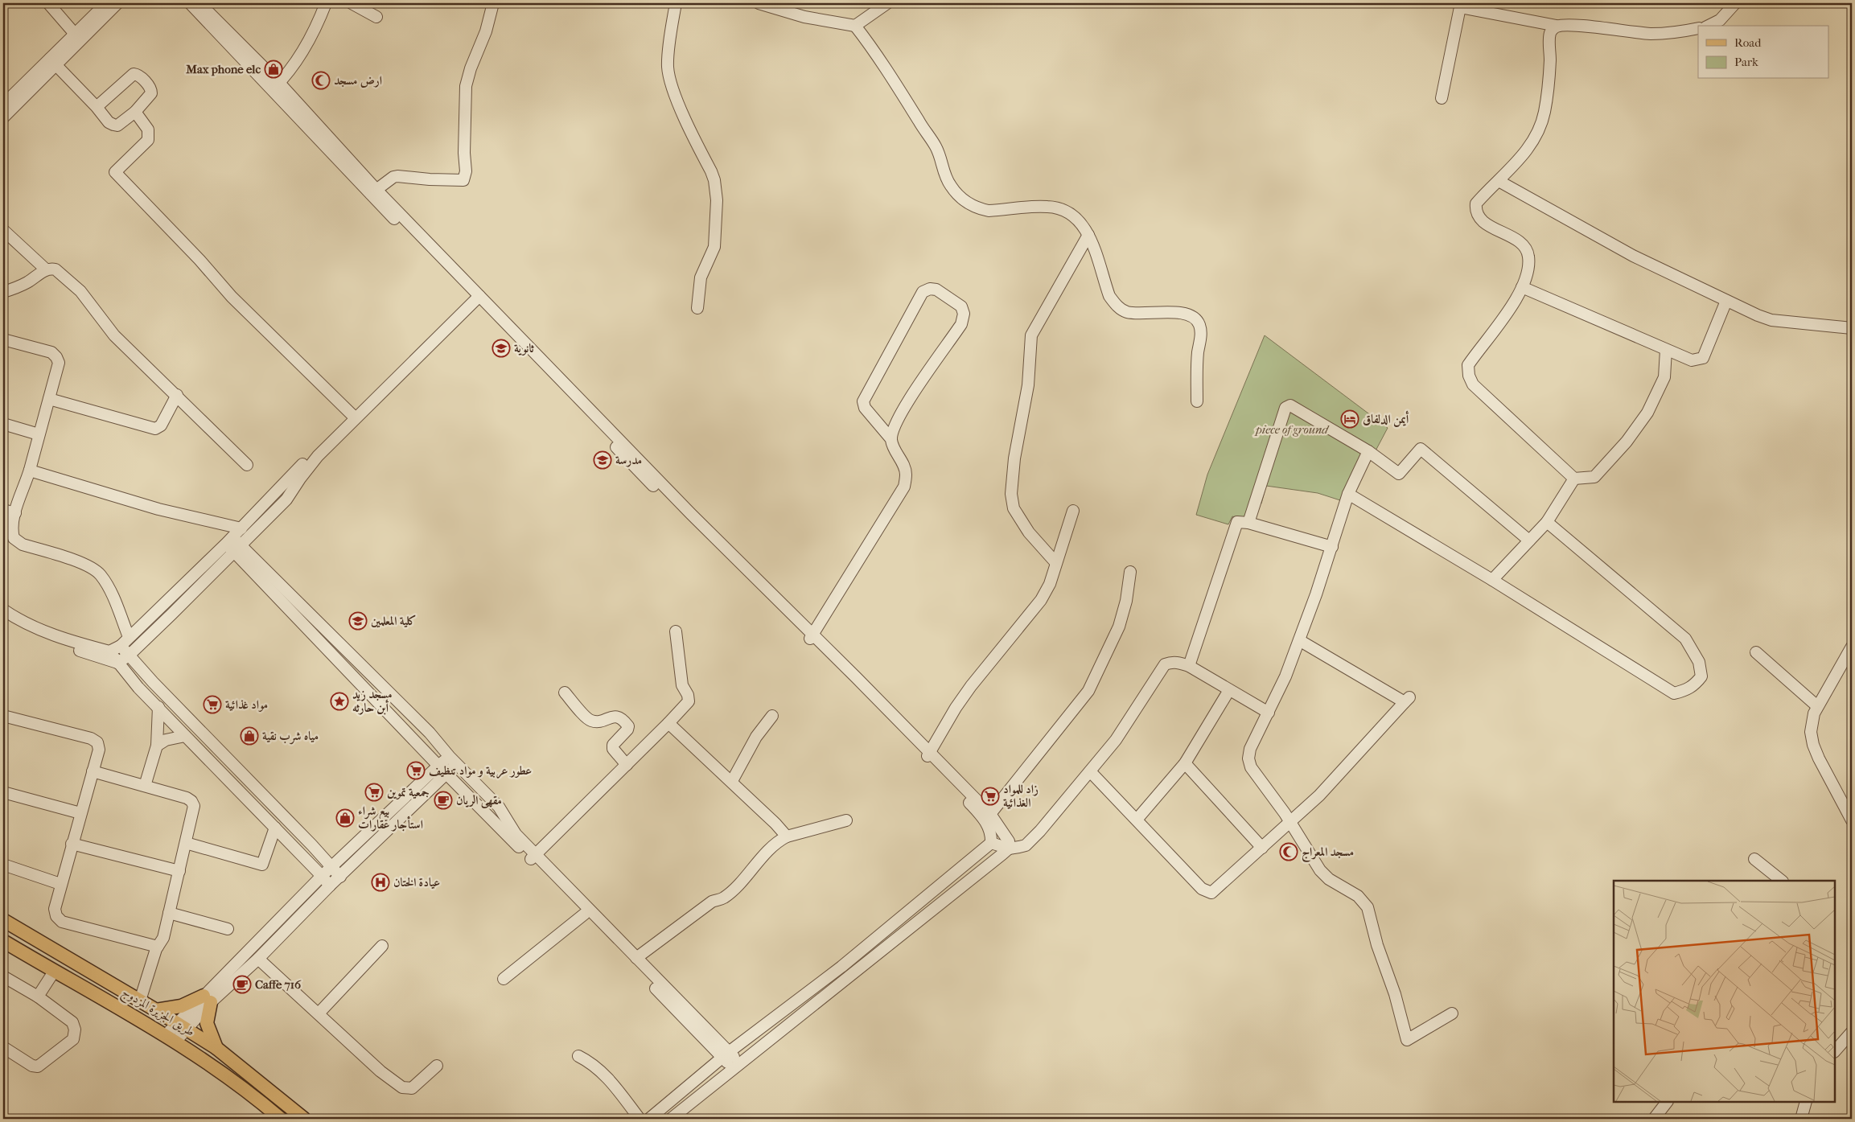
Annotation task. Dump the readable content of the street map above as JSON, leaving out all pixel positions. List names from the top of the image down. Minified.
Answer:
{"streets":{"main road":["طريق الجزيرة المزدوج"]},"parks":["piece of ground"],"places":{"shop":["Max phone elc","مياه شرب نقية","بيع شراء استأجار عقارات"],"mosque":["ارض مسجد","مسجد المعراج"],"school or university":["ثانوية","مدرسة","كلية المعلمين"],"hotel":["أيمن الدلفاق"],"place":["مسجد زيد أبن حارثه"],"supermarket":["مواد غذائية","عطور عربية و مواد تنظيف","جمعية تموين","زاد للمواد الغذائية"],"cafe":["مقهى الريان","Caffe 716"],"hospital":["عيادة الختان"]},"legend":["Road","Park"]}
